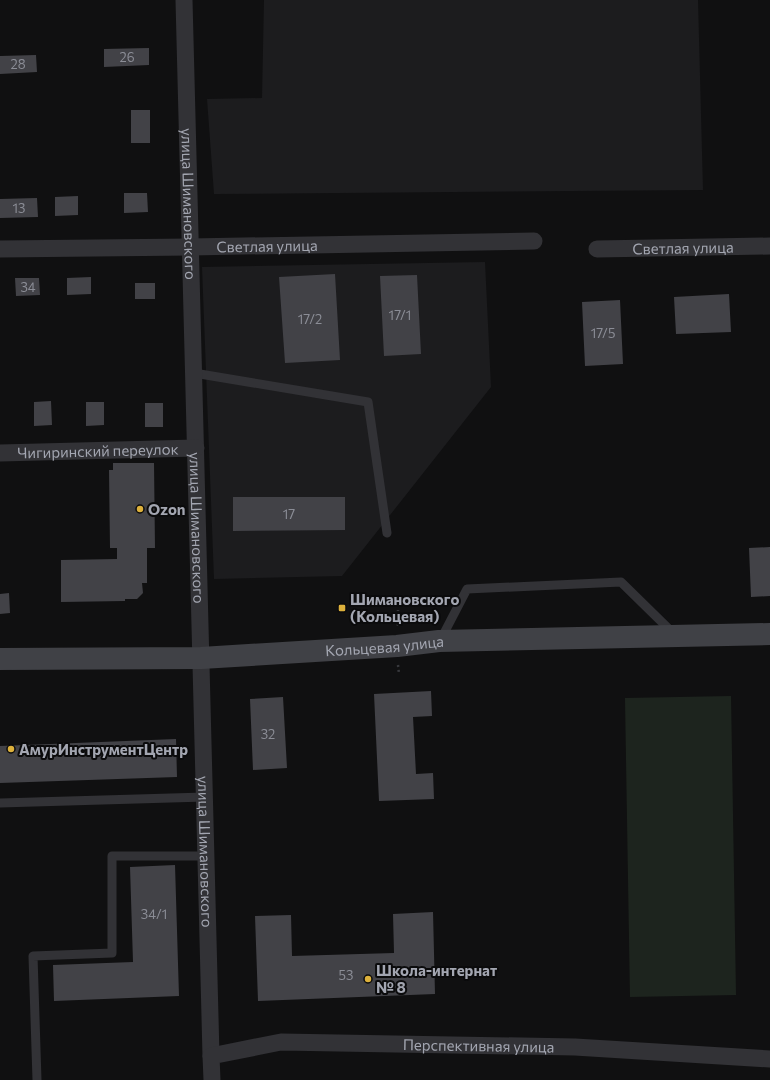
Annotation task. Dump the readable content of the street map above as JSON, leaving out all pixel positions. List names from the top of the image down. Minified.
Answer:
{"streets":{"street":["улица Шимановского","Светлая улица","Чигиринский переулок","Кольцевая улица","Перспективная улица"]},"crossings":[["улица Шимановского","Светлая улица"],["улица Шимановского","Чигиринский переулок"],["улица Шимановского","Кольцевая улица"],["улица Шимановского","Перспективная улица"]],"places":{"other":["Ozon","АмурИнструментЦентр","Школа-интернат № 8"],"transit":["Шимановского (Кольцевая)"]},"house_numbers":["26","28","13","34","17/1","17/2","17/5","17","32","34/1","53"]}
